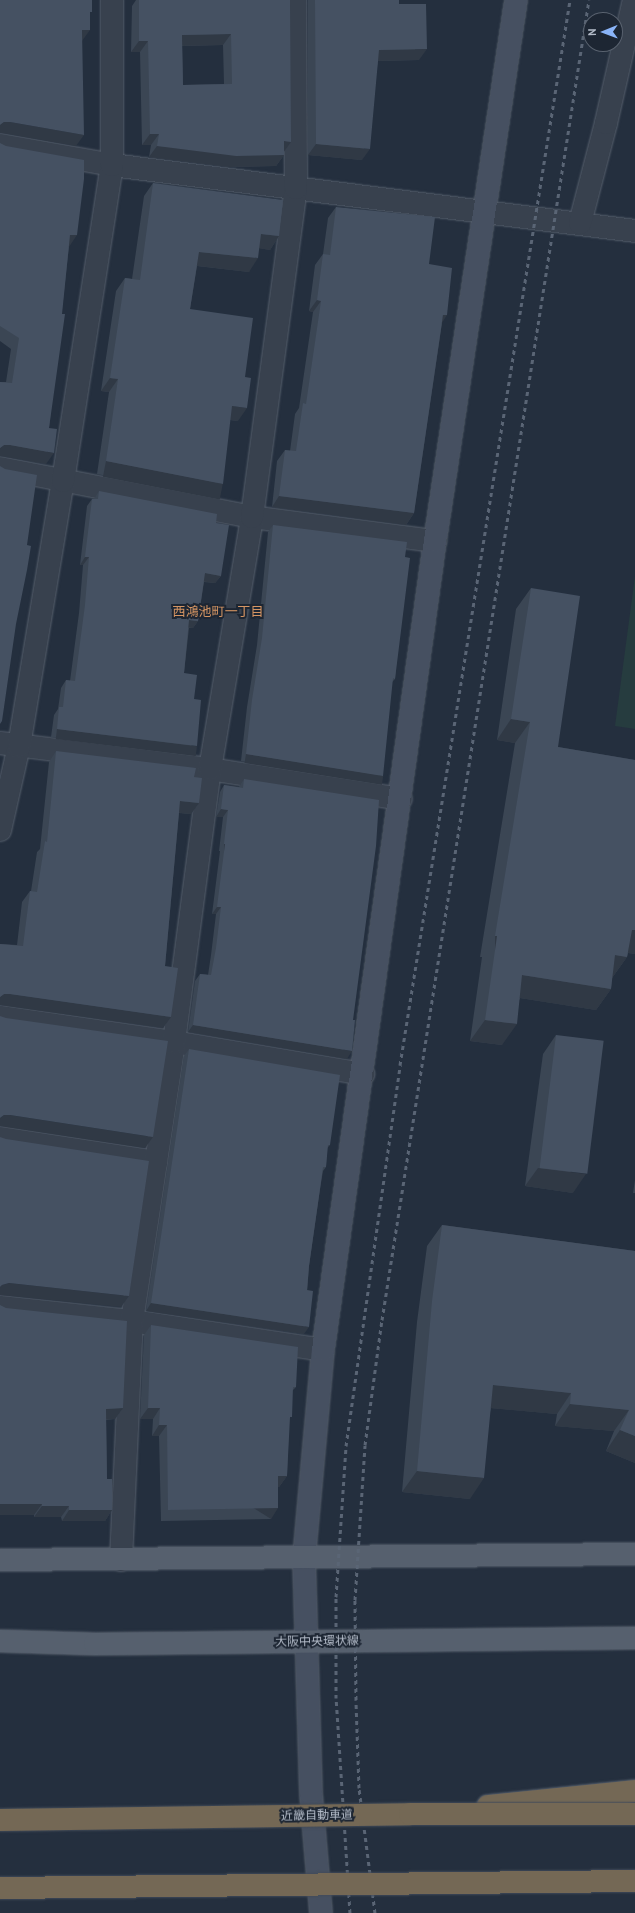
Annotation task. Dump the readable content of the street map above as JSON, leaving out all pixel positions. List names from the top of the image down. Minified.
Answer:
{"streets":{"highway":["近畿自動車道"],"main road":["大阪中央環状線"]},"districts":["西鴻池町一丁目"],"north":"left"}
